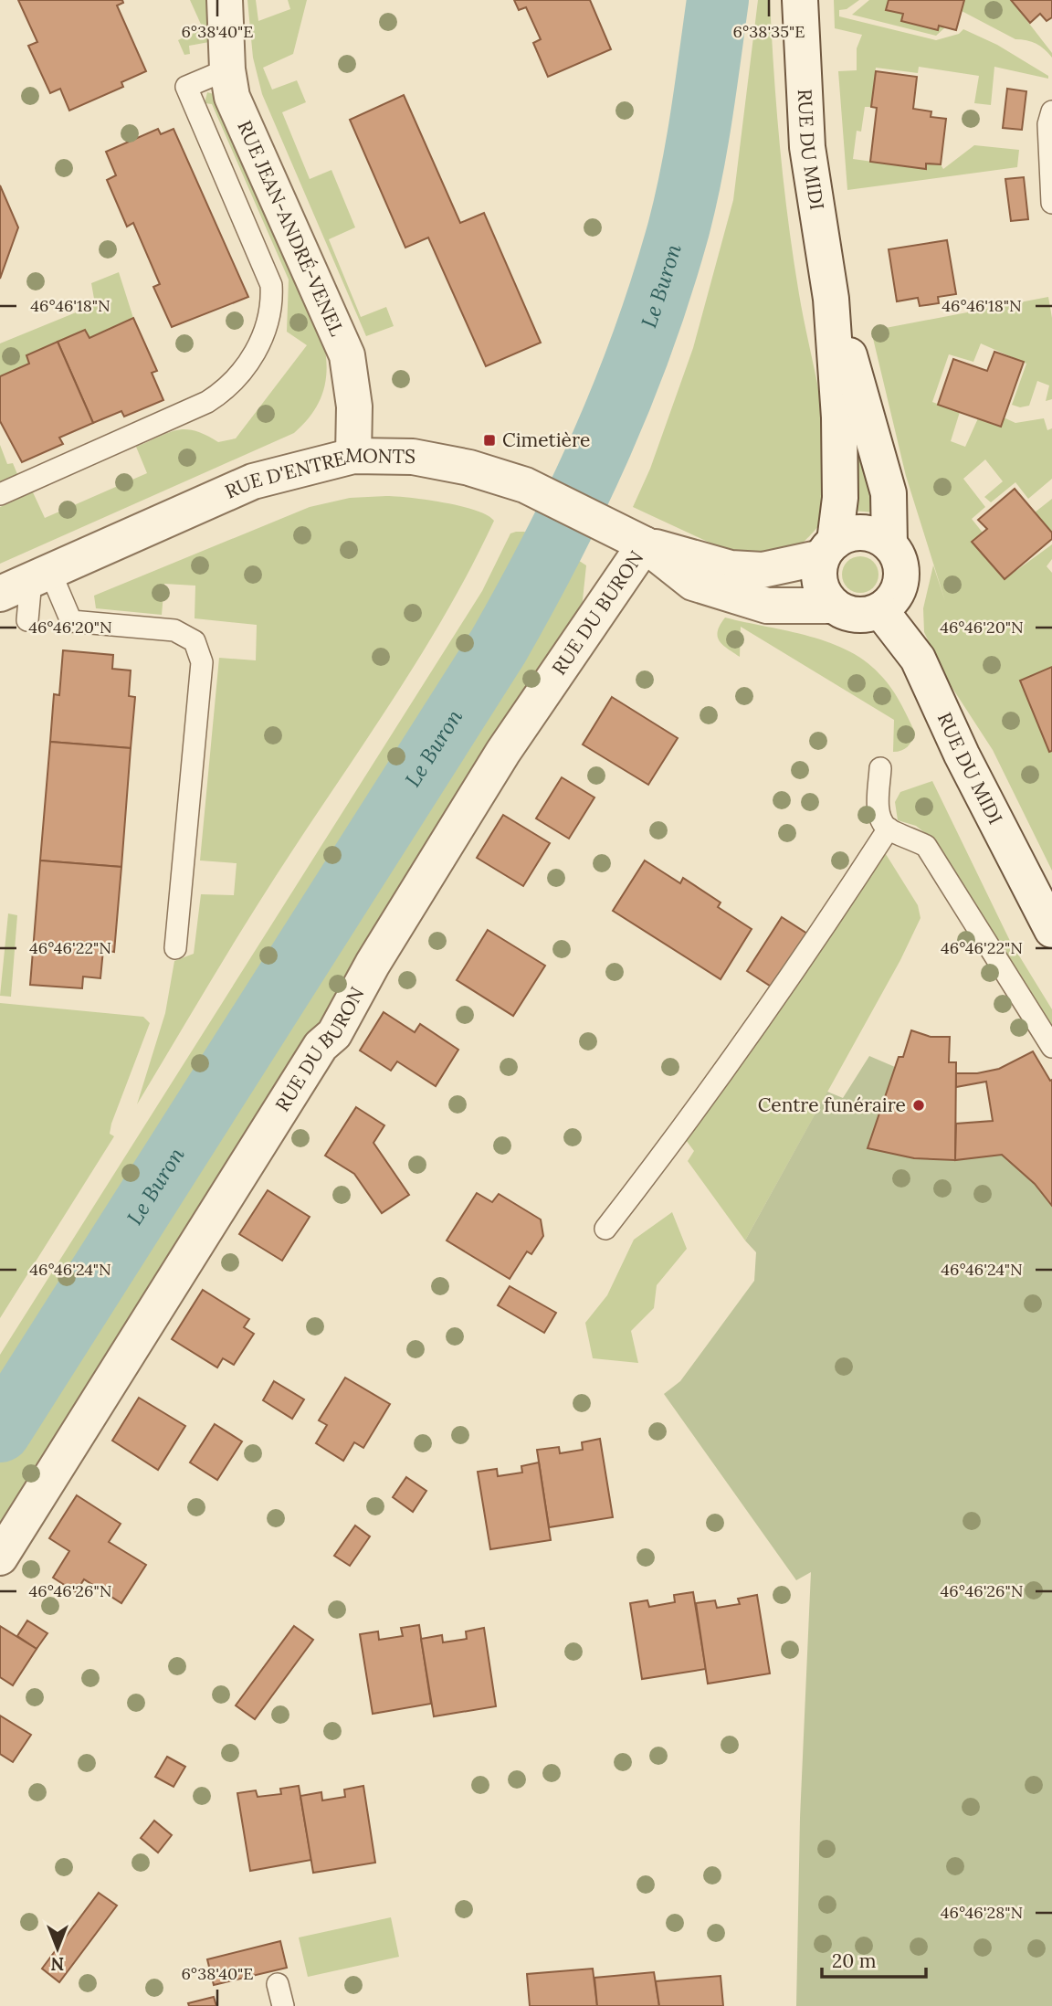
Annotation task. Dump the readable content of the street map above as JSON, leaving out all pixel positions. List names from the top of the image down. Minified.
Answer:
{"streets":{"street":["RUE DU MIDI","RUE JEAN-ANDRÉ-VENEL","RUE D'ENTREMONTS","RUE DU BURON"]},"crossings":[["RUE DU MIDI","RUE D'ENTREMONTS"],["RUE JEAN-ANDRÉ-VENEL","RUE D'ENTREMONTS"],["RUE D'ENTREMONTS","RUE DU BURON"]],"water":["Le Buron"],"places":{"transit":["Cimetière"],"other":["Centre funéraire"]},"scale_bar":"20 m","north":"bottom","coordinates":["6°38'40\"E","6°38'35\"E","46°46'18\"N","46°46'20\"N","46°46'22\"N","46°46'24\"N","46°46'26\"N","46°46'28\"N"]}
